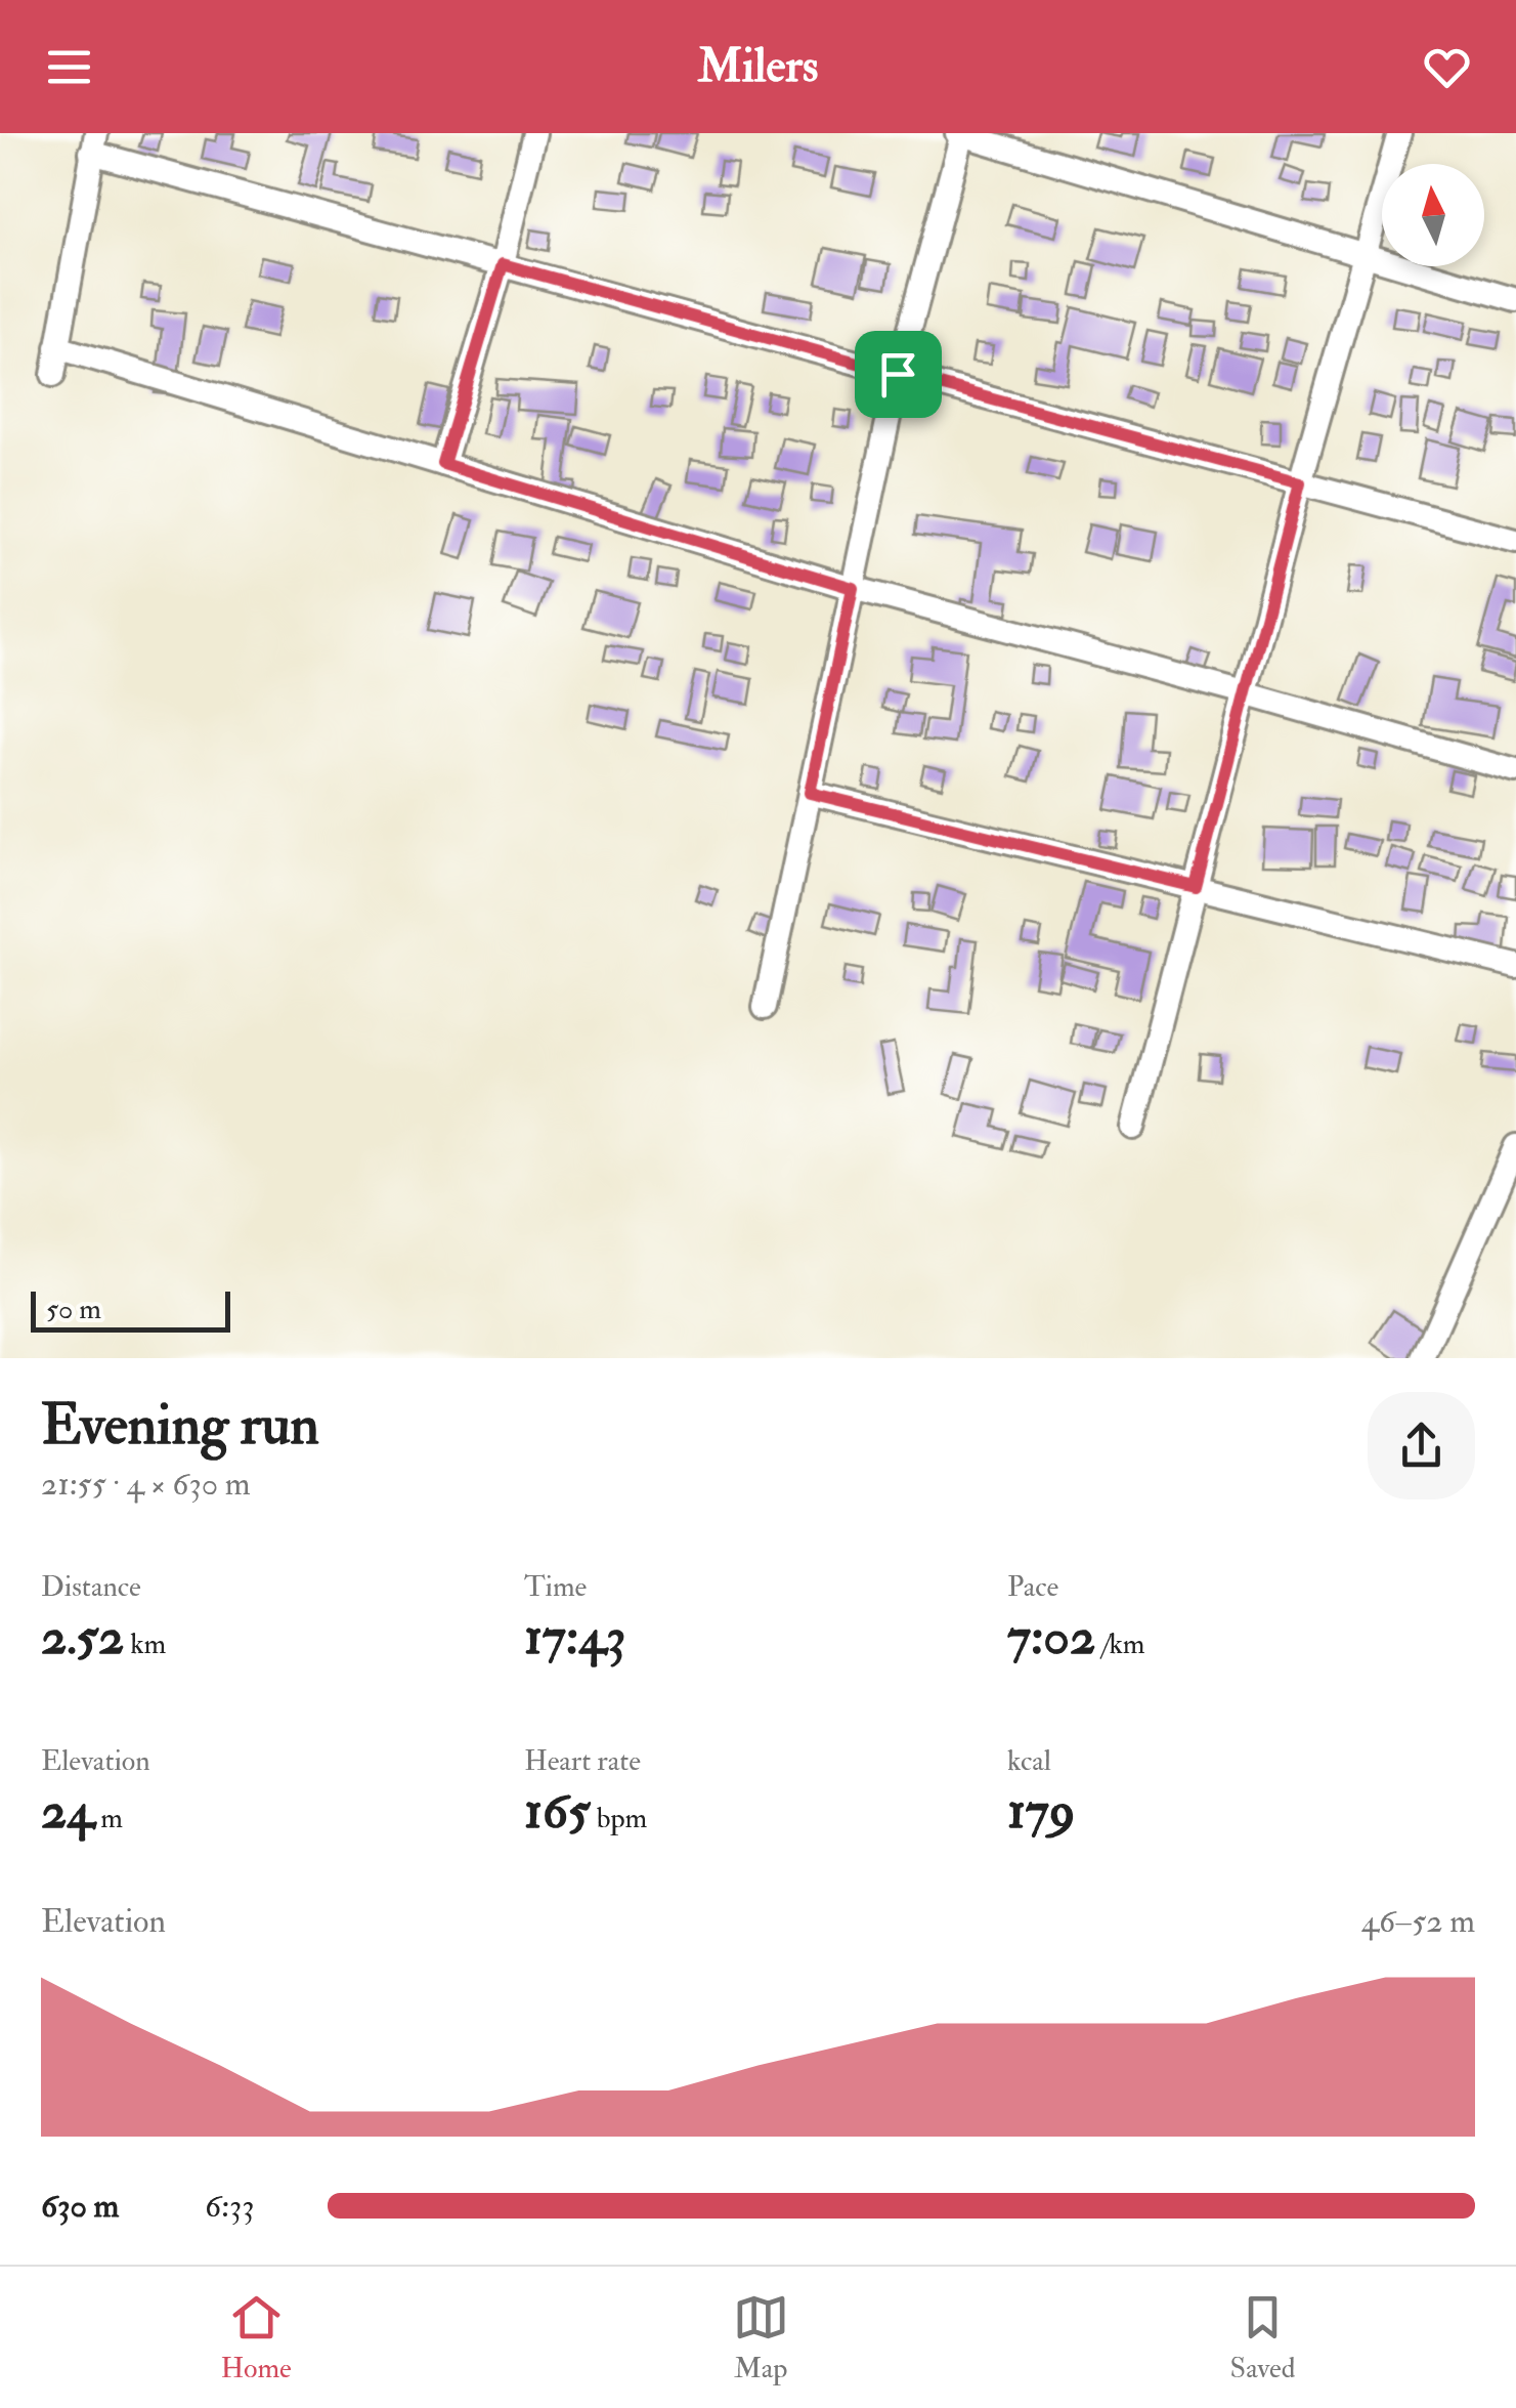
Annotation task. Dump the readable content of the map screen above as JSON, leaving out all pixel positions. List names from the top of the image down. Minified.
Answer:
{"scale_bar":"50 m","north":"top","page":{"header":"Milers","scale":"50 m","heading":["Evening run","21:55 · 4 × 630 m"],"stats":[["Distance","2.52 km"],["Time","17:43"],["Pace","7:02 /km"],["Elevation","24 m"],["Heart rate","165 bpm"],["kcal","179"]],"chart":["Elevation","46–52 m"],"list":[{"name":"630 m","note":"6:33"}],"tabs":["Home","Map","Saved"]}}
